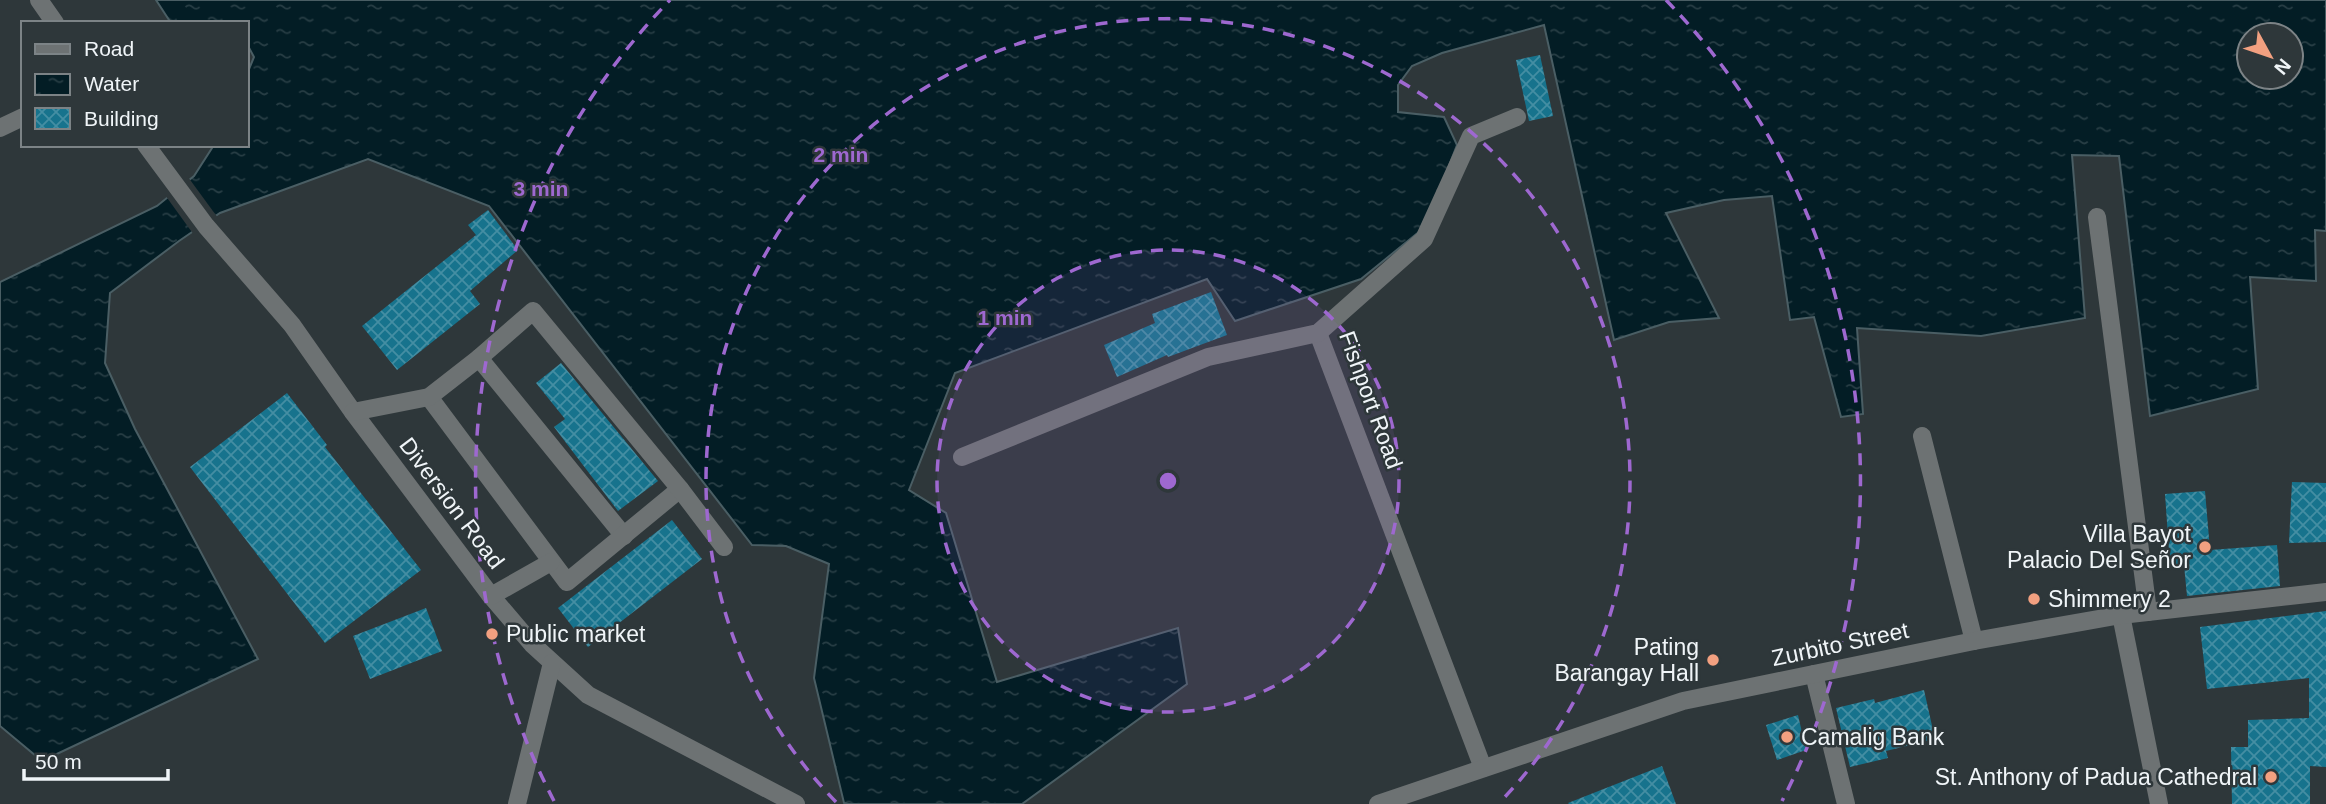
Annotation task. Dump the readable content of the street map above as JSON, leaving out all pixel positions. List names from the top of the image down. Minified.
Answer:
{"streets":{"street":["Fishport Road","Diversion Road","Zurbito Street"]},"crossings":[["Fishport Road","Zurbito Street"]],"places":["Villa Bayot Palacio Del Señor","Shimmery 2","Public market","Pating Barangay Hall","Camalig Bank","St. Anthony of Padua Cathedral"],"legend":["Road","Water","Building"],"scale_bar":"50 m","north":"bottom right","rings":["2 min","3 min","1 min"]}
